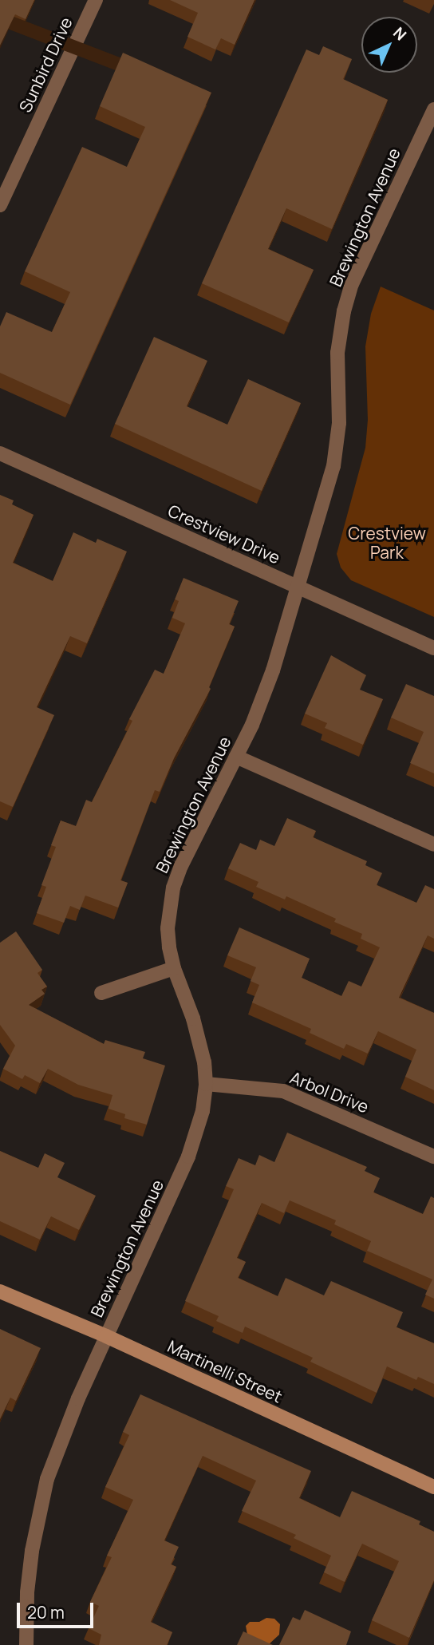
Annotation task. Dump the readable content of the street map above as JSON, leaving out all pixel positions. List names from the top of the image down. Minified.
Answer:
{"streets":{"street":["Sunbird Drive","Brewington Avenue","Crestview Drive","Arbol Drive","Martinelli Street"]},"crossings":[["Brewington Avenue","Crestview Drive"],["Brewington Avenue","Arbol Drive"],["Brewington Avenue","Martinelli Street"]],"parks":["Crestview Park"],"scale_bar":"20 m","north":"top right"}
